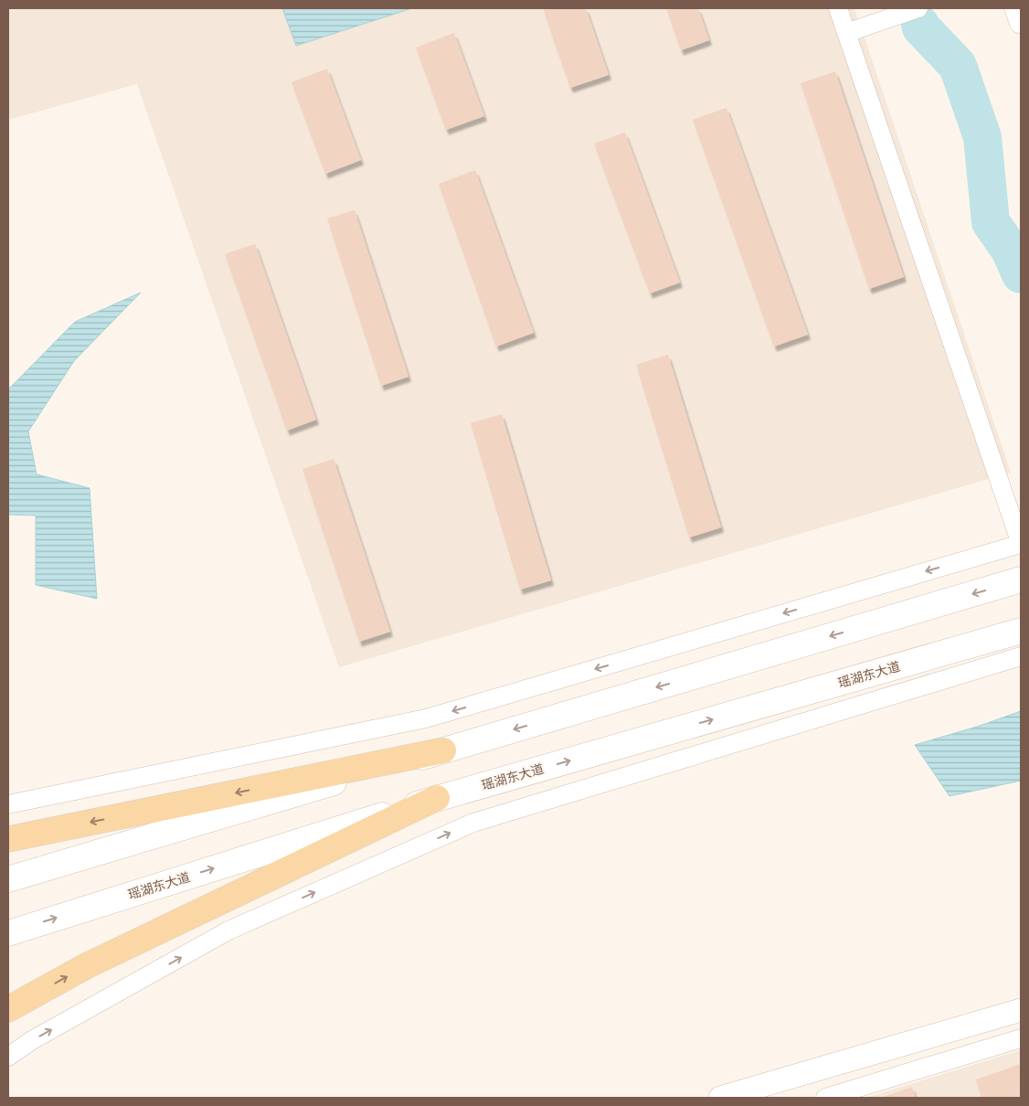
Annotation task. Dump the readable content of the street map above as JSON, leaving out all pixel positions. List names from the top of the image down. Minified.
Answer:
{"streets":{"main road":["瑶湖东大道"]}}
